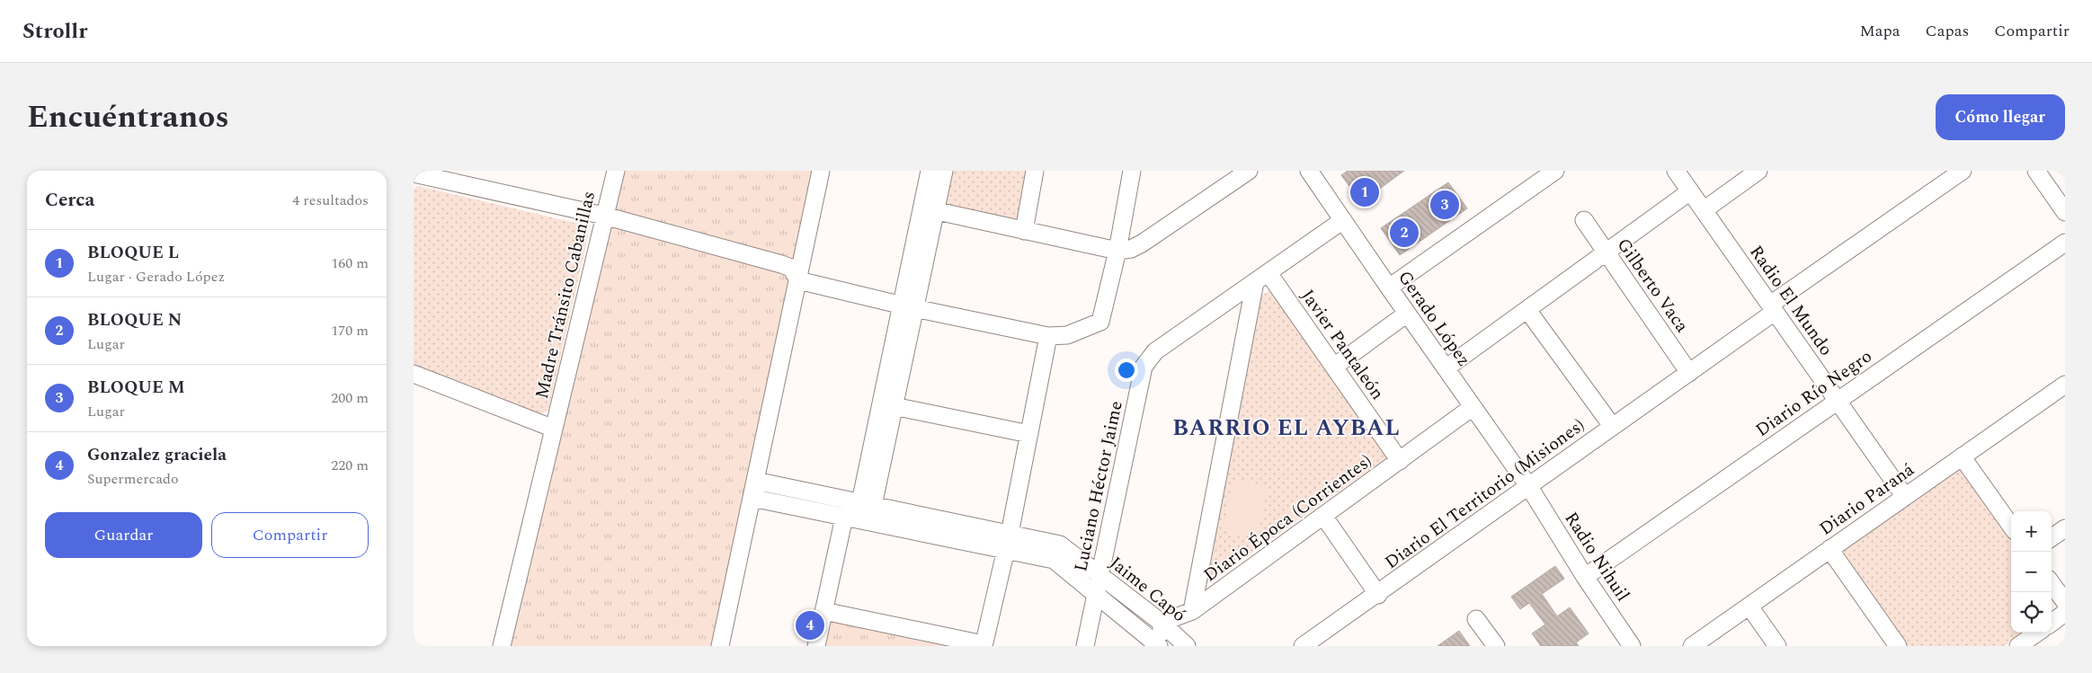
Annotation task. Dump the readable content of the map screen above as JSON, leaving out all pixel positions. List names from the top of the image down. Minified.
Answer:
{"streets":{"street":["Gilberto Vaca","Madre Tránsito Cabanillas","Radio El Mundo","Gerado López","Javier Pantaleón","Diario Río Negro","Luciano Héctor Jaime","Diario El Territorio (Misiones)","Diario Paraná","Diario Época (Corrientes)","Radio Nihuil","Jaime Capó"]},"crossings":[["Gilberto Vaca","Diario El Territorio (Misiones)"],["Radio El Mundo","Diario Río Negro"],["Radio El Mundo","Diario El Territorio (Misiones)"],["Radio El Mundo","Diario Paraná"],["Gerado López","Luciano Héctor Jaime"],["Gerado López","Diario El Territorio (Misiones)"],["Gerado López","Diario Época (Corrientes)"],["Gerado López","Radio Nihuil"],["Javier Pantaleón","Luciano Héctor Jaime"],["Javier Pantaleón","Diario Época (Corrientes)"],["Diario Río Negro","Radio Nihuil"],["Luciano Héctor Jaime","Jaime Capó"],["Diario El Territorio (Misiones)","Radio Nihuil"],["Diario Época (Corrientes)","Jaime Capó"]],"districts":["BARRIO EL AYBAL"],"page":{"header":"Strollr","nav":["Mapa","Capas","Compartir"],"title":"Encuéntranos","buttons":["Cómo llegar",["Guardar","Compartir"]],"heading":["Cerca","4 resultados"],"pins":["1","3","2","4"],"list":[{"mark":"1","name":"BLOQUE L","note":"Lugar · Gerado López","value":"160 m"},{"mark":"2","name":"BLOQUE N","note":"Lugar","value":"170 m"},{"mark":"3","name":"BLOQUE M","note":"Lugar","value":"200 m"},{"mark":"4","name":"Gonzalez graciela","note":"Supermercado","value":"220 m"}],"map_buttons":["+","−"]}}
